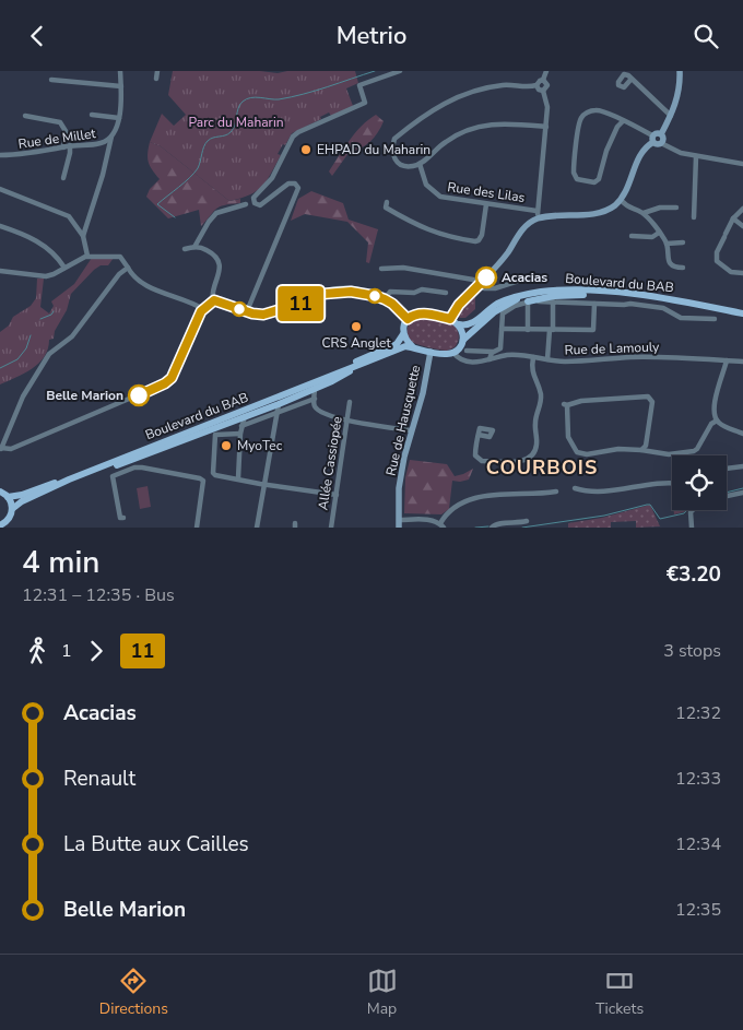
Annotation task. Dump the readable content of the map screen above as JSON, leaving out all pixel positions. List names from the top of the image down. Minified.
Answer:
{"streets":{"main road":["Boulevard du BAB"],"street":["Rue de Millet","Rue des Lilas","Rue de Lamouly","Rue de Hausquette","Allée Cassiopée"]},"crossings":[["Boulevard du BAB","Rue de Lamouly"],["Boulevard du BAB","Rue de Hausquette"],["Rue de Lamouly","Rue de Hausquette"]],"districts":["COURBOIS"],"parks":["Parc du Maharin"],"places":["EHPAD du Maharin","Acacias","CRS Anglet","Belle Marion","MyoTec"],"lines":["bus line 11"],"page":{"header":"Metrio","on_map":"11","heading":["4 min","12:31 – 12:35 · Bus","€3.20"],"legs":["1","11","3 stops"],"list":[{"name":"Acacias","value":"12:32"},{"name":"Renault","value":"12:33"},{"name":"La Butte aux Cailles","value":"12:34"},{"name":"Belle Marion","value":"12:35"}],"tabs":["Directions","Map","Tickets"]}}
